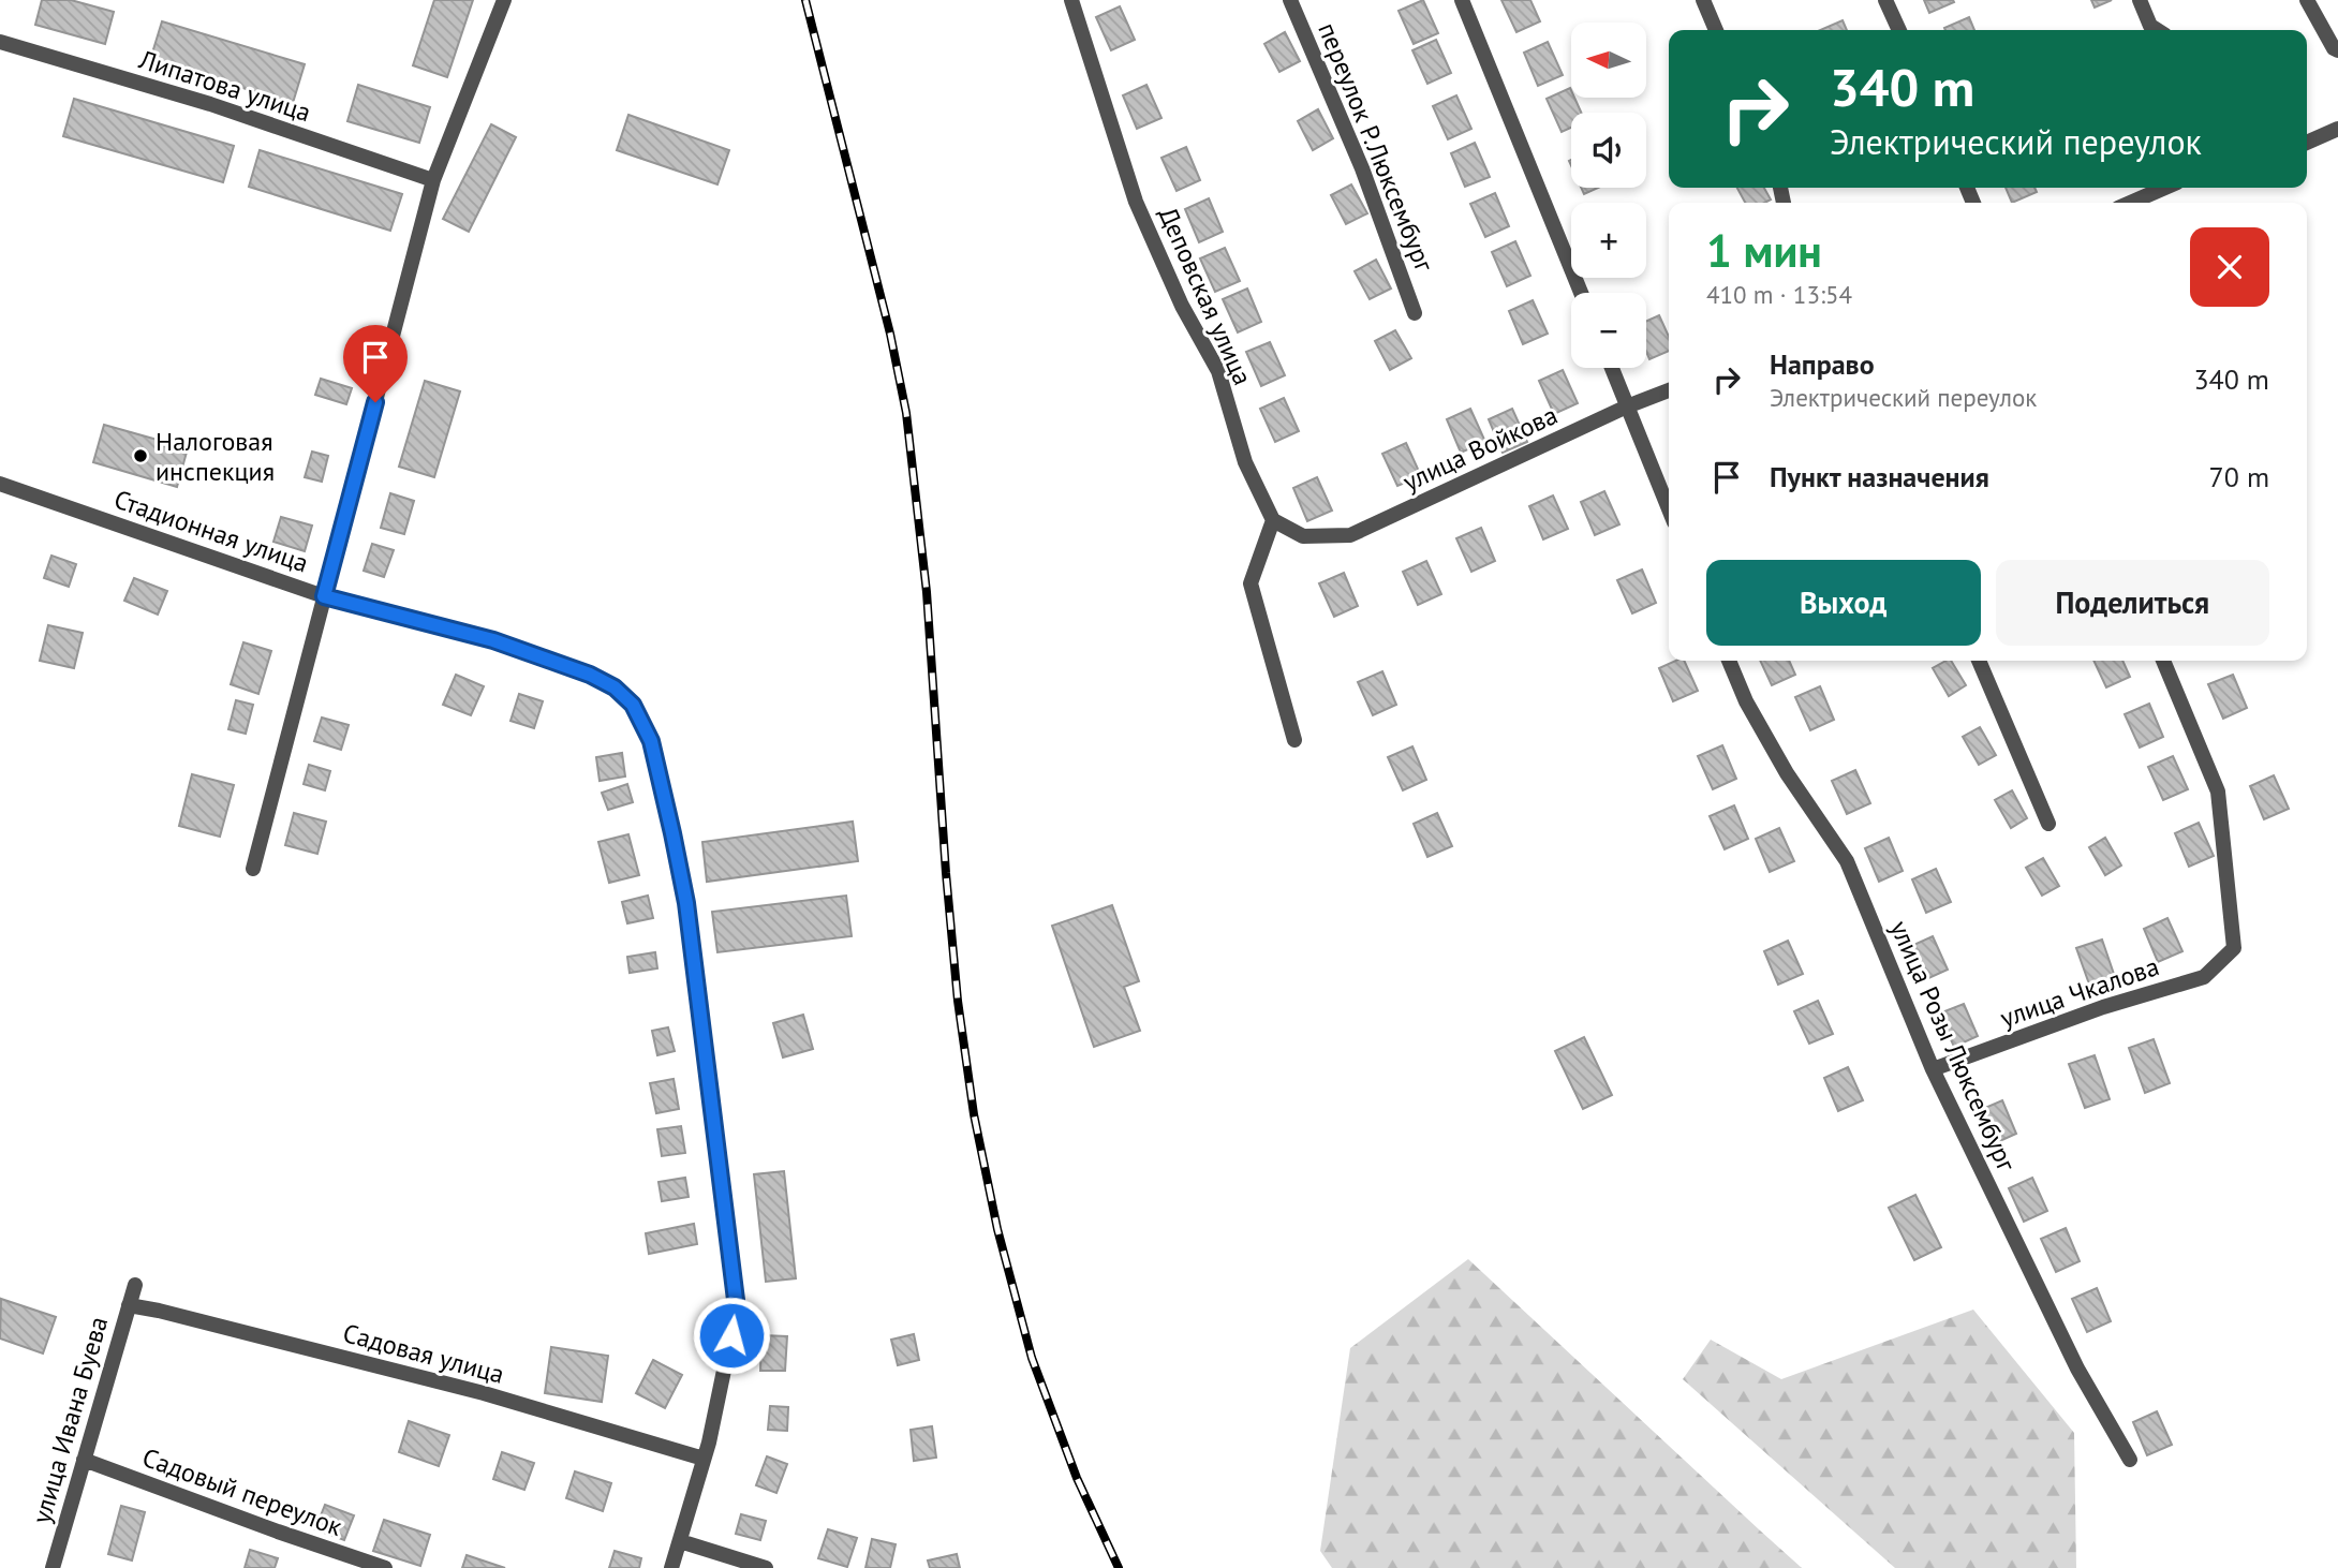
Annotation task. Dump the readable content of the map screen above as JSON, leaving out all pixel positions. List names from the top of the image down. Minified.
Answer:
{"streets":{"street":["Липатова улица","переулок Р.Люксембург","Деповская улица","улица Войкова","Стадионная улица","улица Чкалова","улица Розы Люксембург","Садовая улица","улица Ивана Буева","Садовый переулок"]},"crossings":[["Деповская улица","улица Войкова"],["Стадионная улица","Садовая улица"],["улица Чкалова","улица Розы Люксембург"],["Садовая улица","улица Ивана Буева"],["улица Ивана Буева","Садовый переулок"]],"places":["Налоговая инспекция"],"north":"left","page":{"map_buttons":["+","−"],"turn":["340 m","Электрический переулок"],"heading":["1 мин","410 m · 13:54"],"list":[{"name":"Направо","note":"Электрический переулок","value":"340 m"},{"name":"Пункт назначения","value":"70 m"}],"buttons":["Выход","Поделиться"]}}
